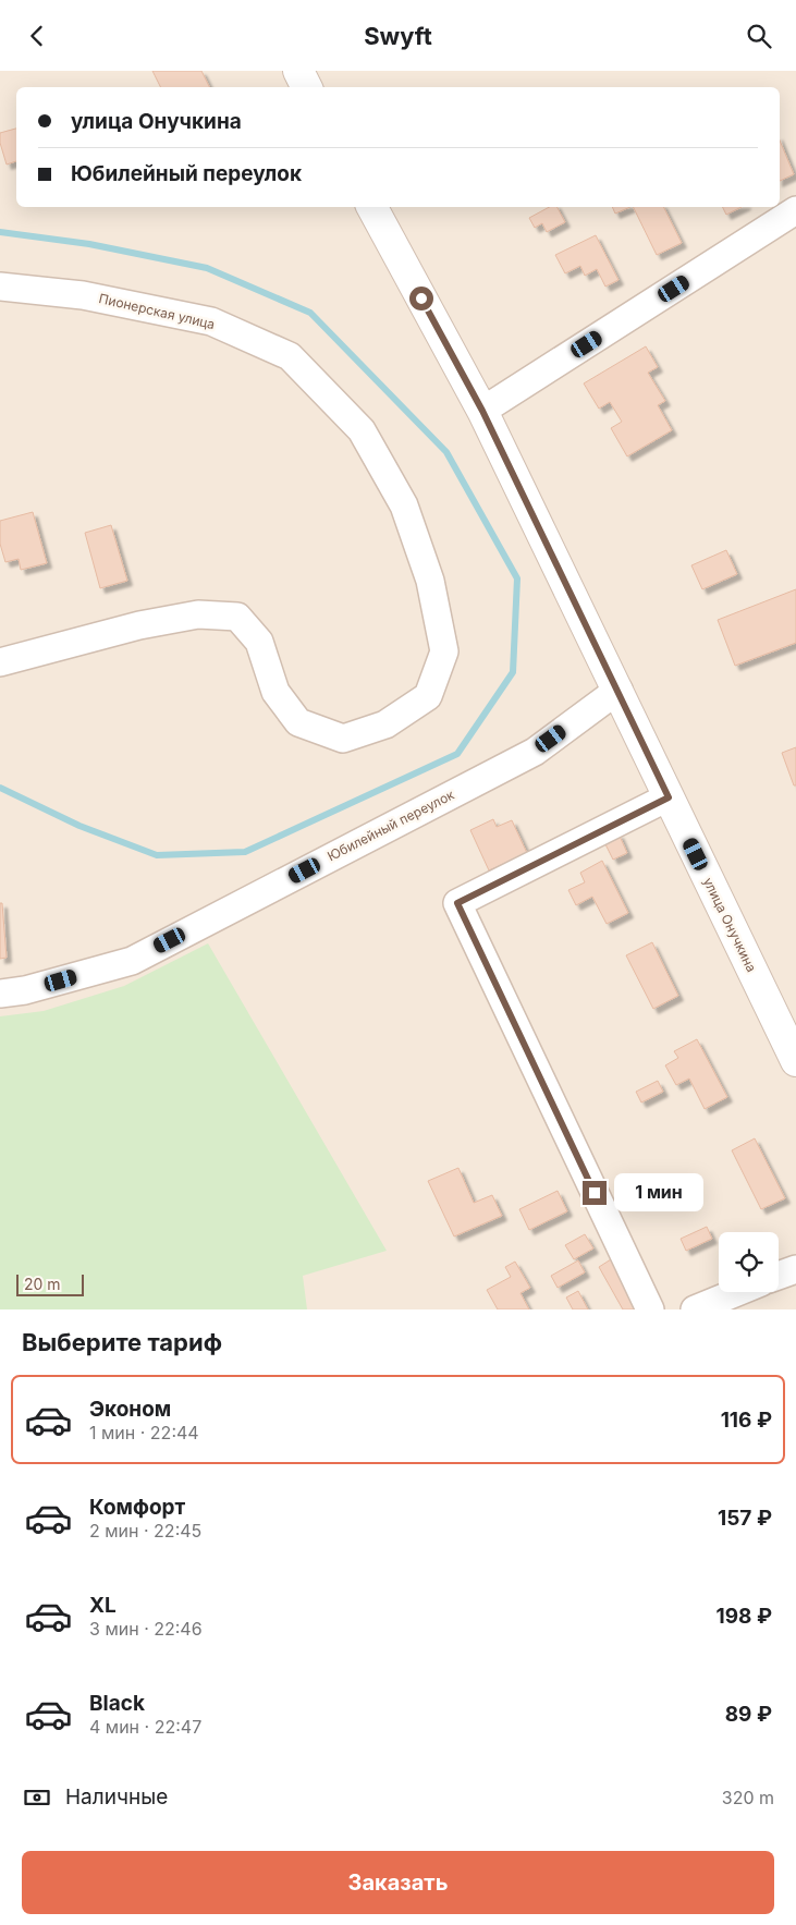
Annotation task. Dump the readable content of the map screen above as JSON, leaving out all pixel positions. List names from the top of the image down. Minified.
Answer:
{"streets":{"street":["Пионерская улица","Юбилейный переулок","улица Онучкина"]},"crossings":[["Юбилейный переулок","улица Онучкина"]],"scale_bar":"20 m","page":{"header":"Swyft","banner":["улица Онучкина","Юбилейный переулок"],"bubble":"1 мин","scale":"20 m","heading":"Выберите тариф","list":[{"name":"Эконом","note":"1 мин · 22:44","value":"116 ₽"},{"name":"Комфорт","note":"2 мин · 22:45","value":"157 ₽"},{"name":"XL","note":"3 мин · 22:46","value":"198 ₽"},{"name":"Black","note":"4 мин · 22:47","value":"89 ₽"}],"pay":["Наличные","320 m"],"buttons":"Заказать"}}
